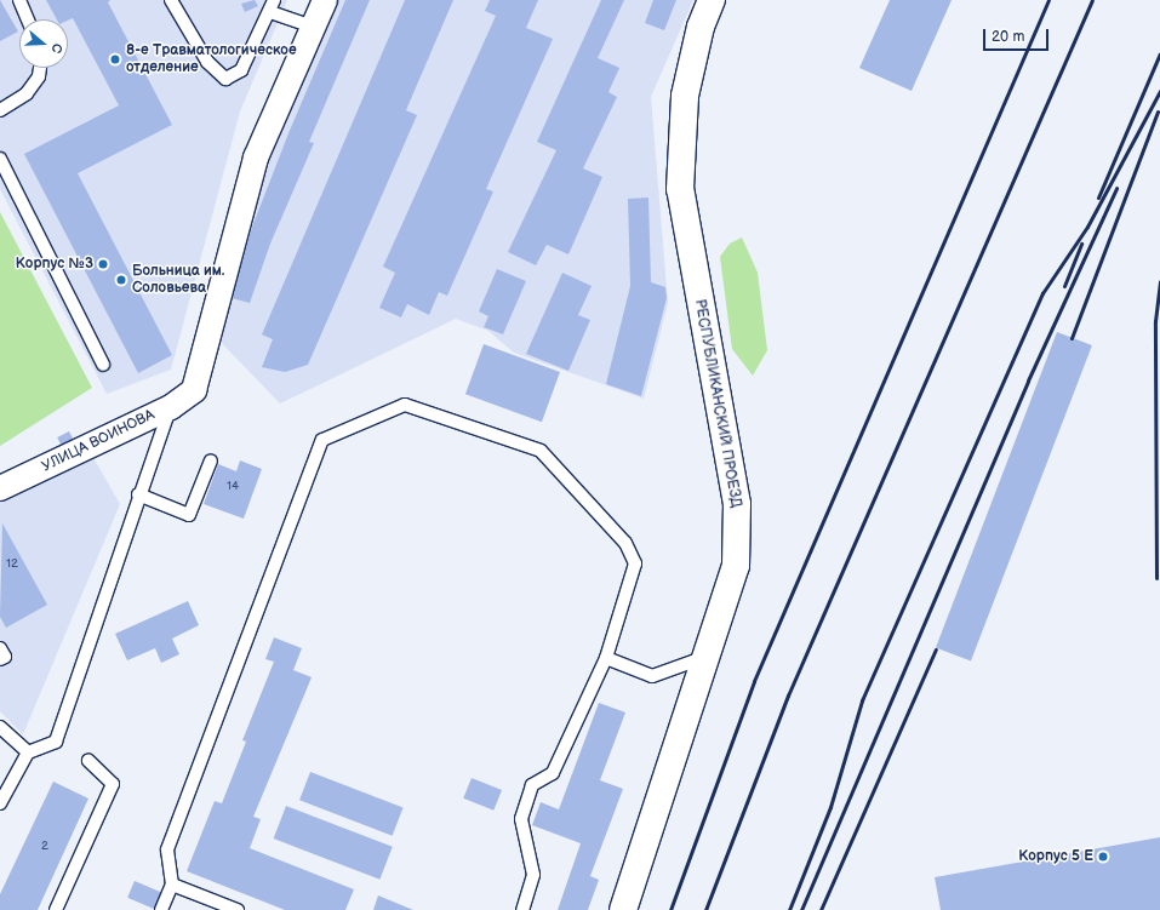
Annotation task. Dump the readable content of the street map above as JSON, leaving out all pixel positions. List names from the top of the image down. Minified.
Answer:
{"streets":{"main road":["РЕСПУБЛИКАНСКИЙ ПРОЕЗД"],"street":["УЛИЦА ВОИНОВА"]},"places":["8-е Травматологическое отделение","Корпус №3","Больница им. Соловьева","Корпус 5 E"],"house_numbers":["14","12","2"],"scale_bar":"20 m","north":"right"}
